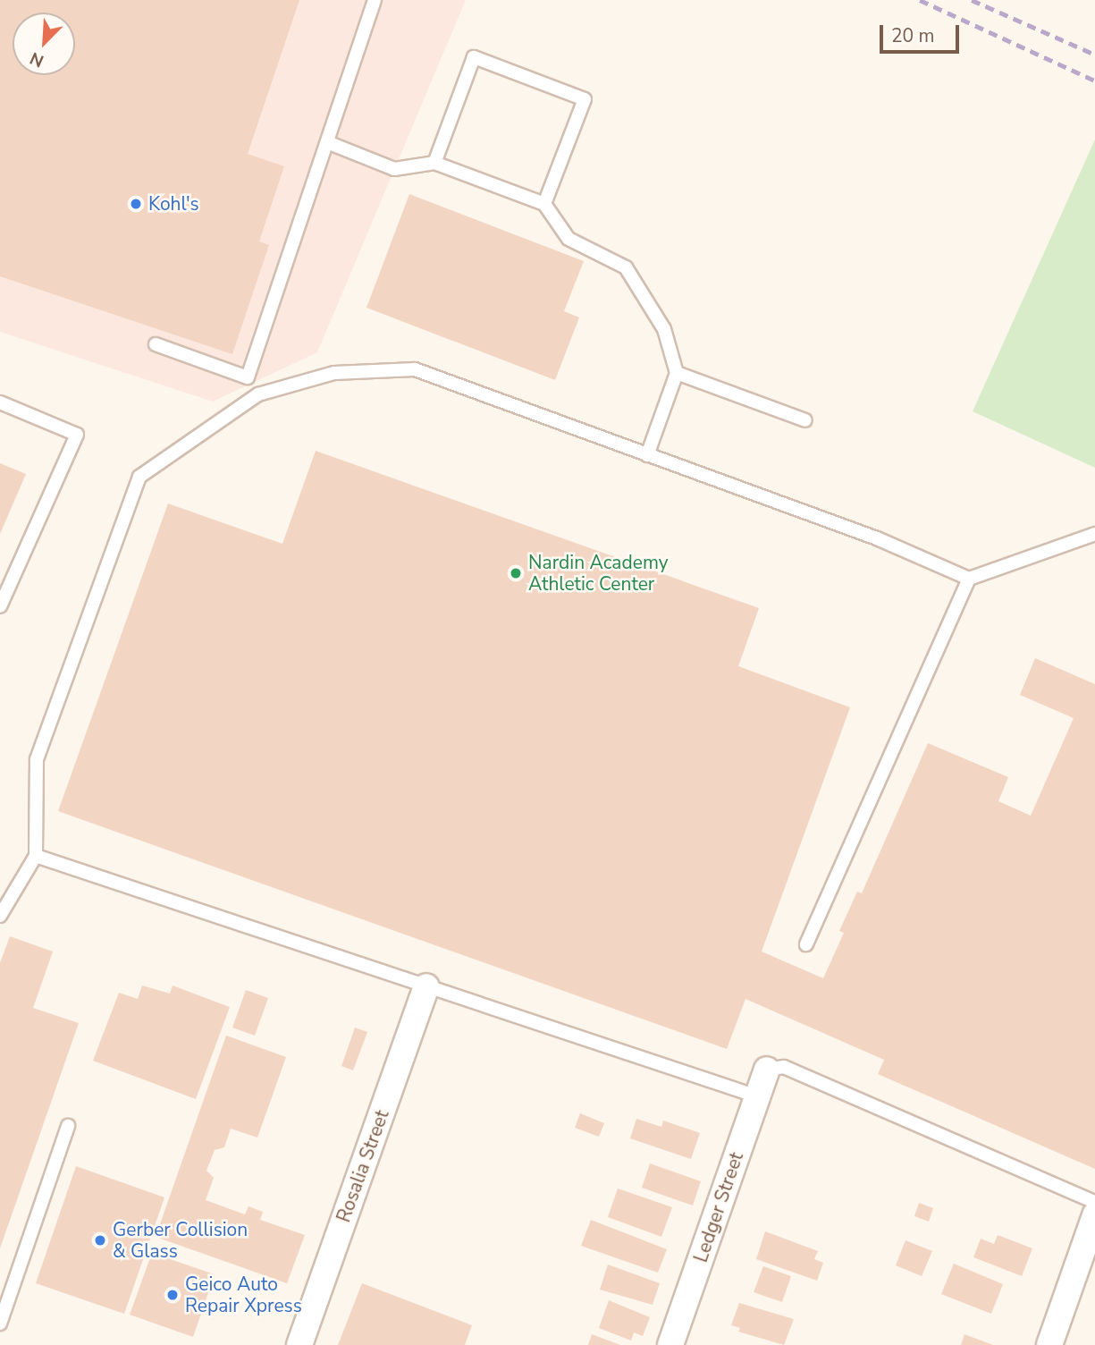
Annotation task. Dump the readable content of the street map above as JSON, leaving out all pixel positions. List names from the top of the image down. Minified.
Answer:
{"streets":{"street":["Rosalia Street","Ledger Street"]},"places":["Kohl's","Nardin Academy Athletic Center","Gerber Collision & Glass","Geico Auto Repair Xpress"],"scale_bar":"20 m","north":"bottom left"}
